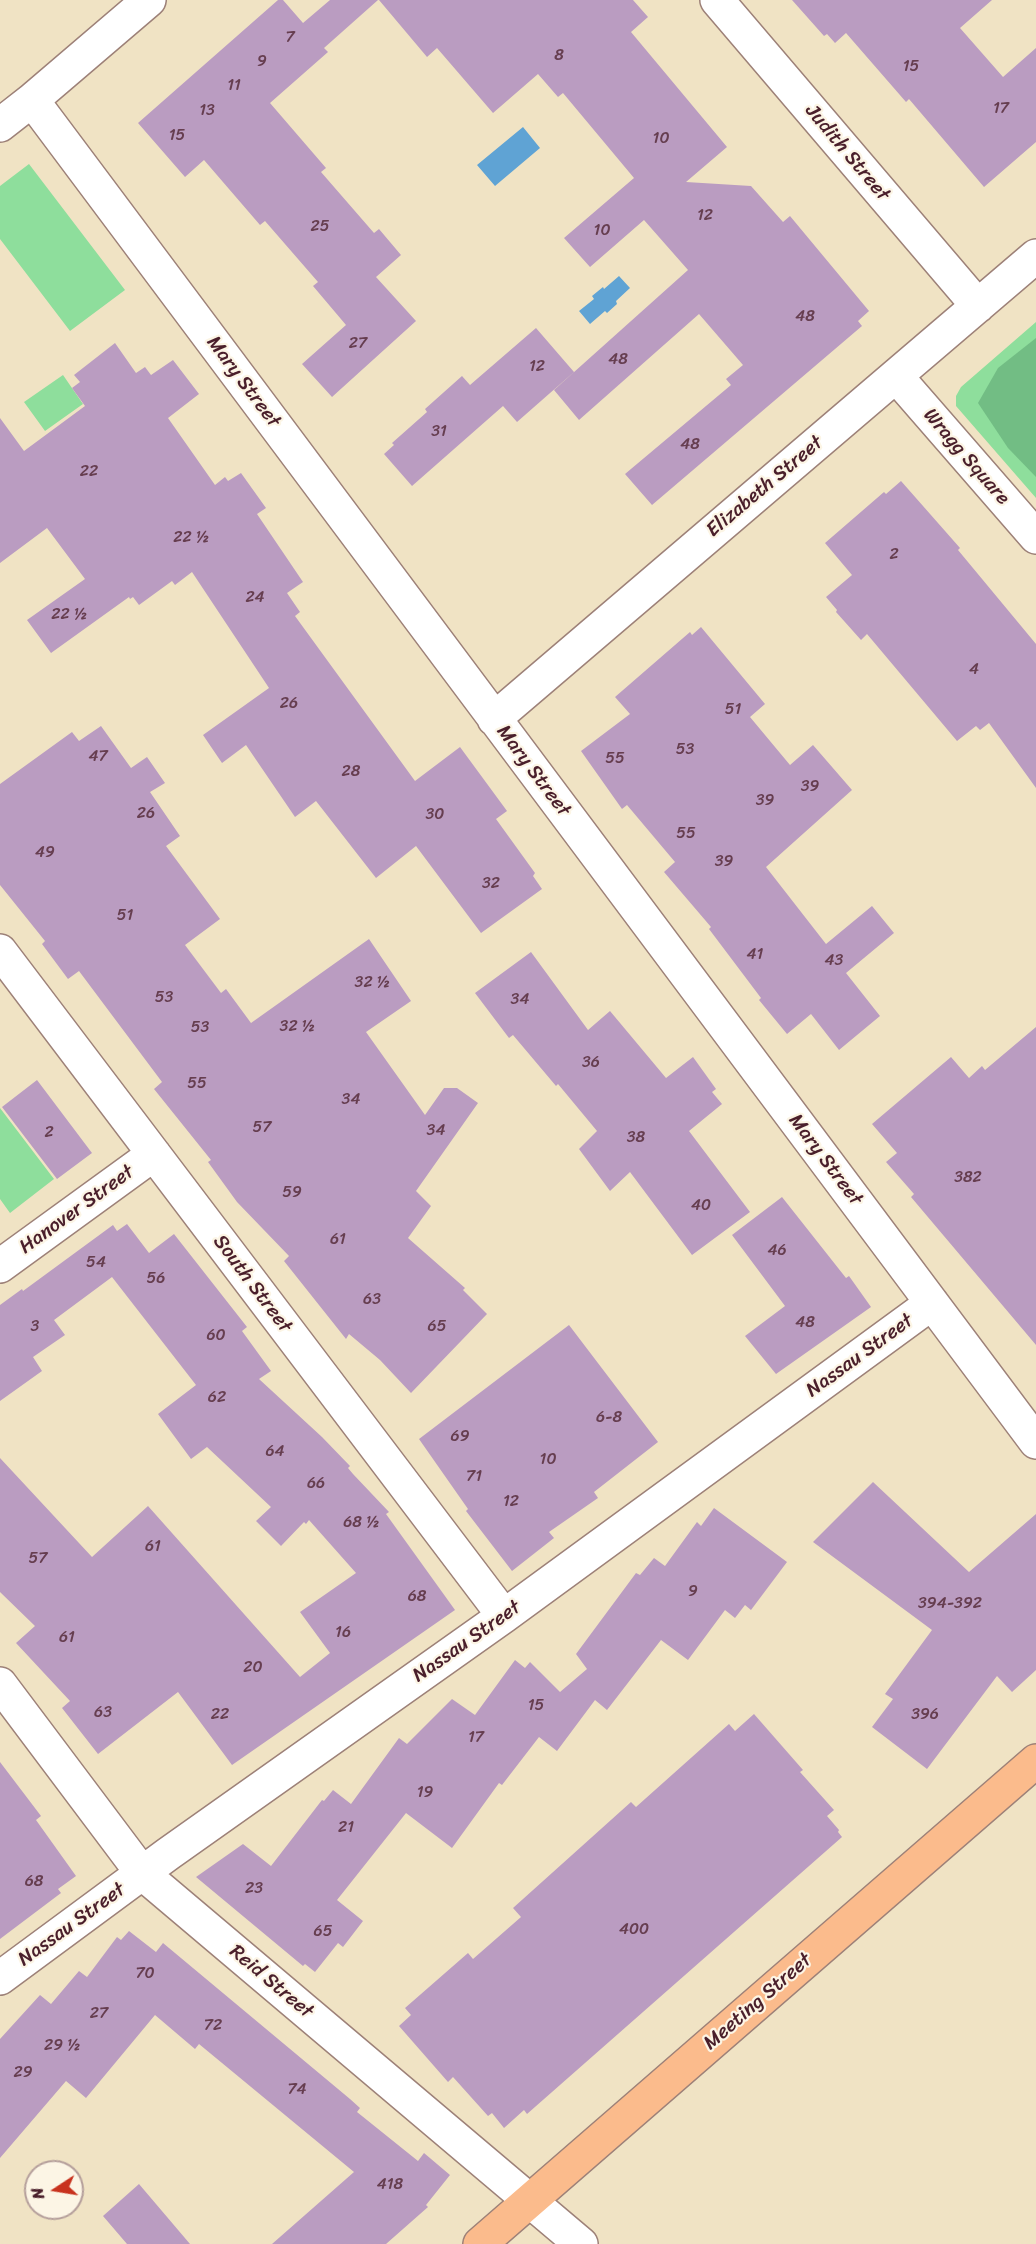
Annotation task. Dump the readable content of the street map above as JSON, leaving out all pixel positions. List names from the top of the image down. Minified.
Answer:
{"streets":{"main road":["Meeting Street"],"street":["Judith Street","Mary Street","Wragg Square","Elizabeth Street","Hanover Street","South Street","Nassau Street","Reid Street"]},"crossings":[["Judith Street","Elizabeth Street"],["Mary Street","Elizabeth Street"],["Mary Street","Nassau Street"],["Wragg Square","Elizabeth Street"],["Hanover Street","South Street"],["South Street","Nassau Street"],["Nassau Street","Reid Street"],["Reid Street","Meeting Street"]],"house_numbers":["7","8","9","15","11","17","13","15","10","12","25","10","48","27","48","12","31","48","22","22 ½","2","24","22 ½","4","26","51","53","47","55","28","39","39","26","30","55","49","39","32","51","41","43","32 ½","53","34","32 ½","53","36","55","34","57","34","2","38","382","59","40","61","46","54","56","63","48","3","65","60","62","6-8","69","64","10","71","66","12","68 ½","61","57","9","68","394-392","16","61","20","15","63","22","396","17","19","21","68","23","400","65","70","27","72","29 ½","29","74","418"],"north":"left"}
